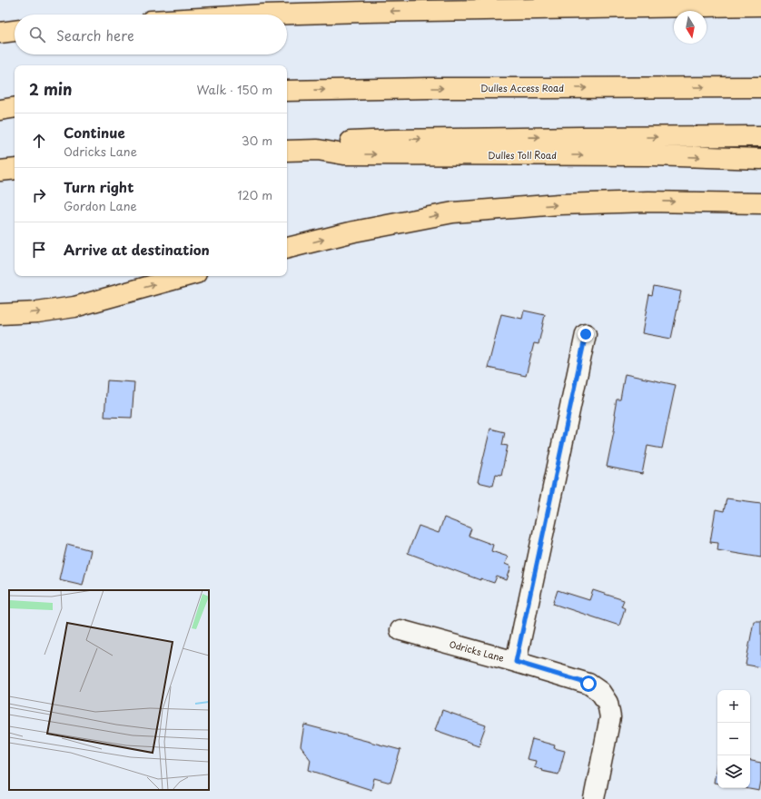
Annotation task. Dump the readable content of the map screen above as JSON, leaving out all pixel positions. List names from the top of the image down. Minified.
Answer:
{"streets":{"highway":["Dulles Access Road","Dulles Toll Road"],"street":["Odricks Lane"]},"north":"bottom","page":{"search":"Search here","heading":["2 min","Walk · 150 m"],"list":[["Continue","Odricks Lane","30 m"],["Turn right","Gordon Lane","120 m"],"Arrive at destination"],"map_buttons":["+","−"]}}
